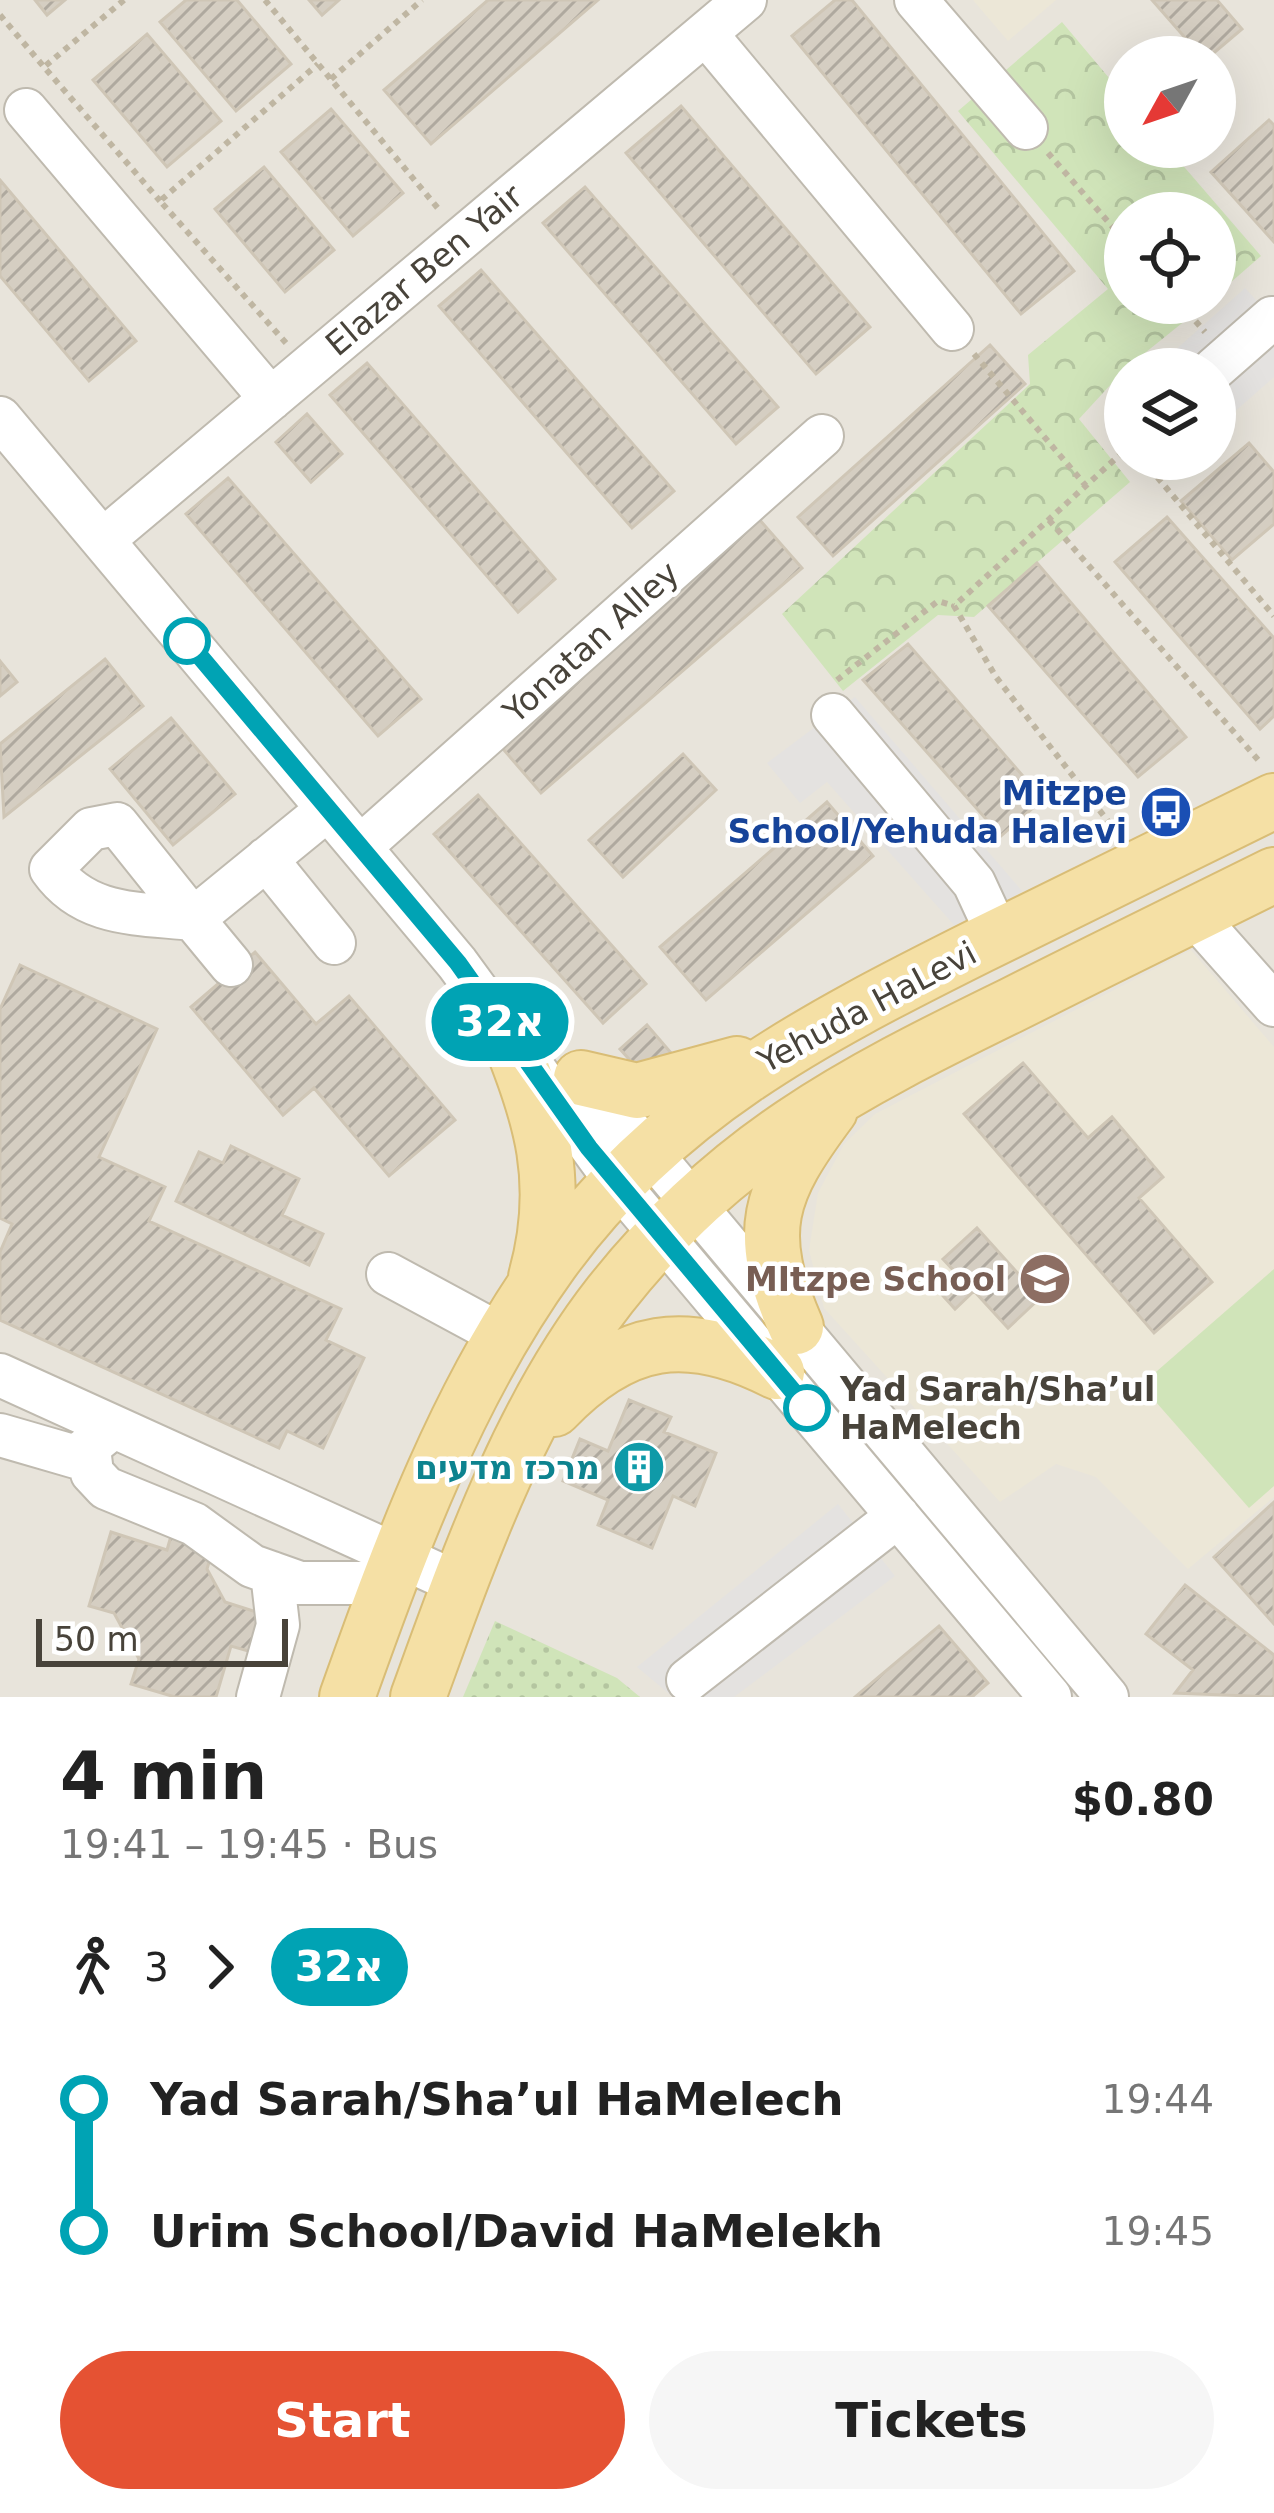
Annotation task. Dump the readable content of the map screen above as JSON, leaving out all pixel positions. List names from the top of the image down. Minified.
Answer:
{"streets":{"main road":["Yehuda HaLevi"],"street":["Elazar Ben Yair","Yonatan Alley"]},"places":{"bus stop":["Mitzpe School/Yehuda Halevi"],"school or university":["MItzpe School"],"other":["Yad Sarah/Sha’ul HaMelech"],"building":["מרכז מדעים"]},"lines":["bus line 32א"],"scale_bar":"50 m","north":"bottom left","page":{"on_map":"32א","scale":"50 m","heading":["4 min","19:41 – 19:45 · Bus","$0.80"],"legs":["3","32א"],"list":[{"name":"Yad Sarah/Sha’ul HaMelech","value":"19:44"},{"name":"Urim School/David HaMelekh","value":"19:45"}],"buttons":["Start","Tickets"]}}
